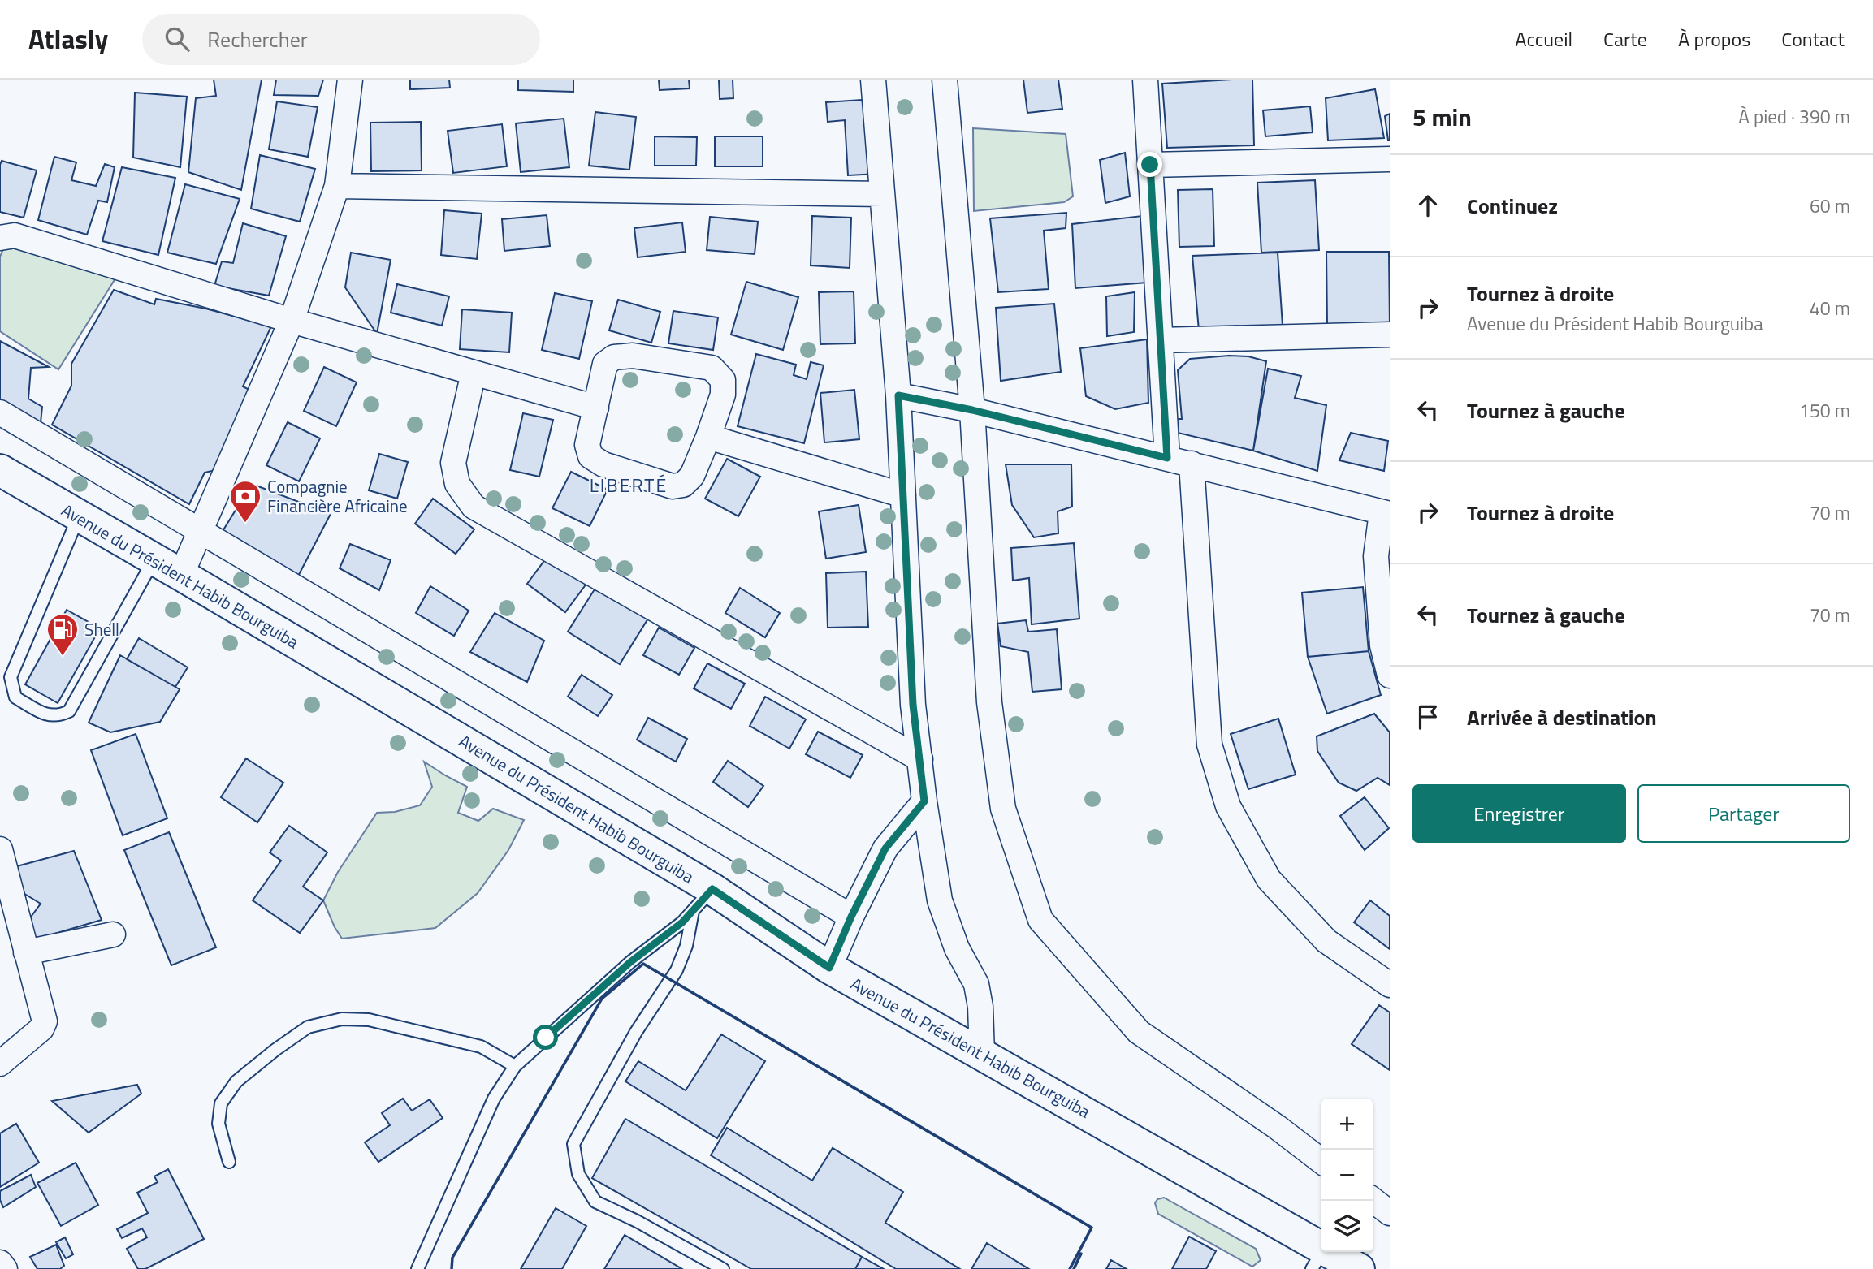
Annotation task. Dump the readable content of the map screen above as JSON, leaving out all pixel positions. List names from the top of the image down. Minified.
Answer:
{"streets":{"main road":["Avenue du Président Habib Bourguiba"]},"districts":["LIBERTÉ"],"places":{"bank":["Compagnie Financière Africaine"],"fuel station":["Shell"]},"page":{"header":"Atlasly","search":"Rechercher","nav":["Accueil","Carte","À propos","Contact"],"heading":["5 min","À pied · 390 m"],"list":[["Continuez","60 m"],["Tournez à droite","Avenue du Président Habib Bourguiba","40 m"],["Tournez à gauche","150 m"],["Tournez à droite","70 m"],["Tournez à gauche","70 m"],"Arrivée à destination"],"buttons":["Enregistrer","Partager"],"map_buttons":["+","−"]}}
